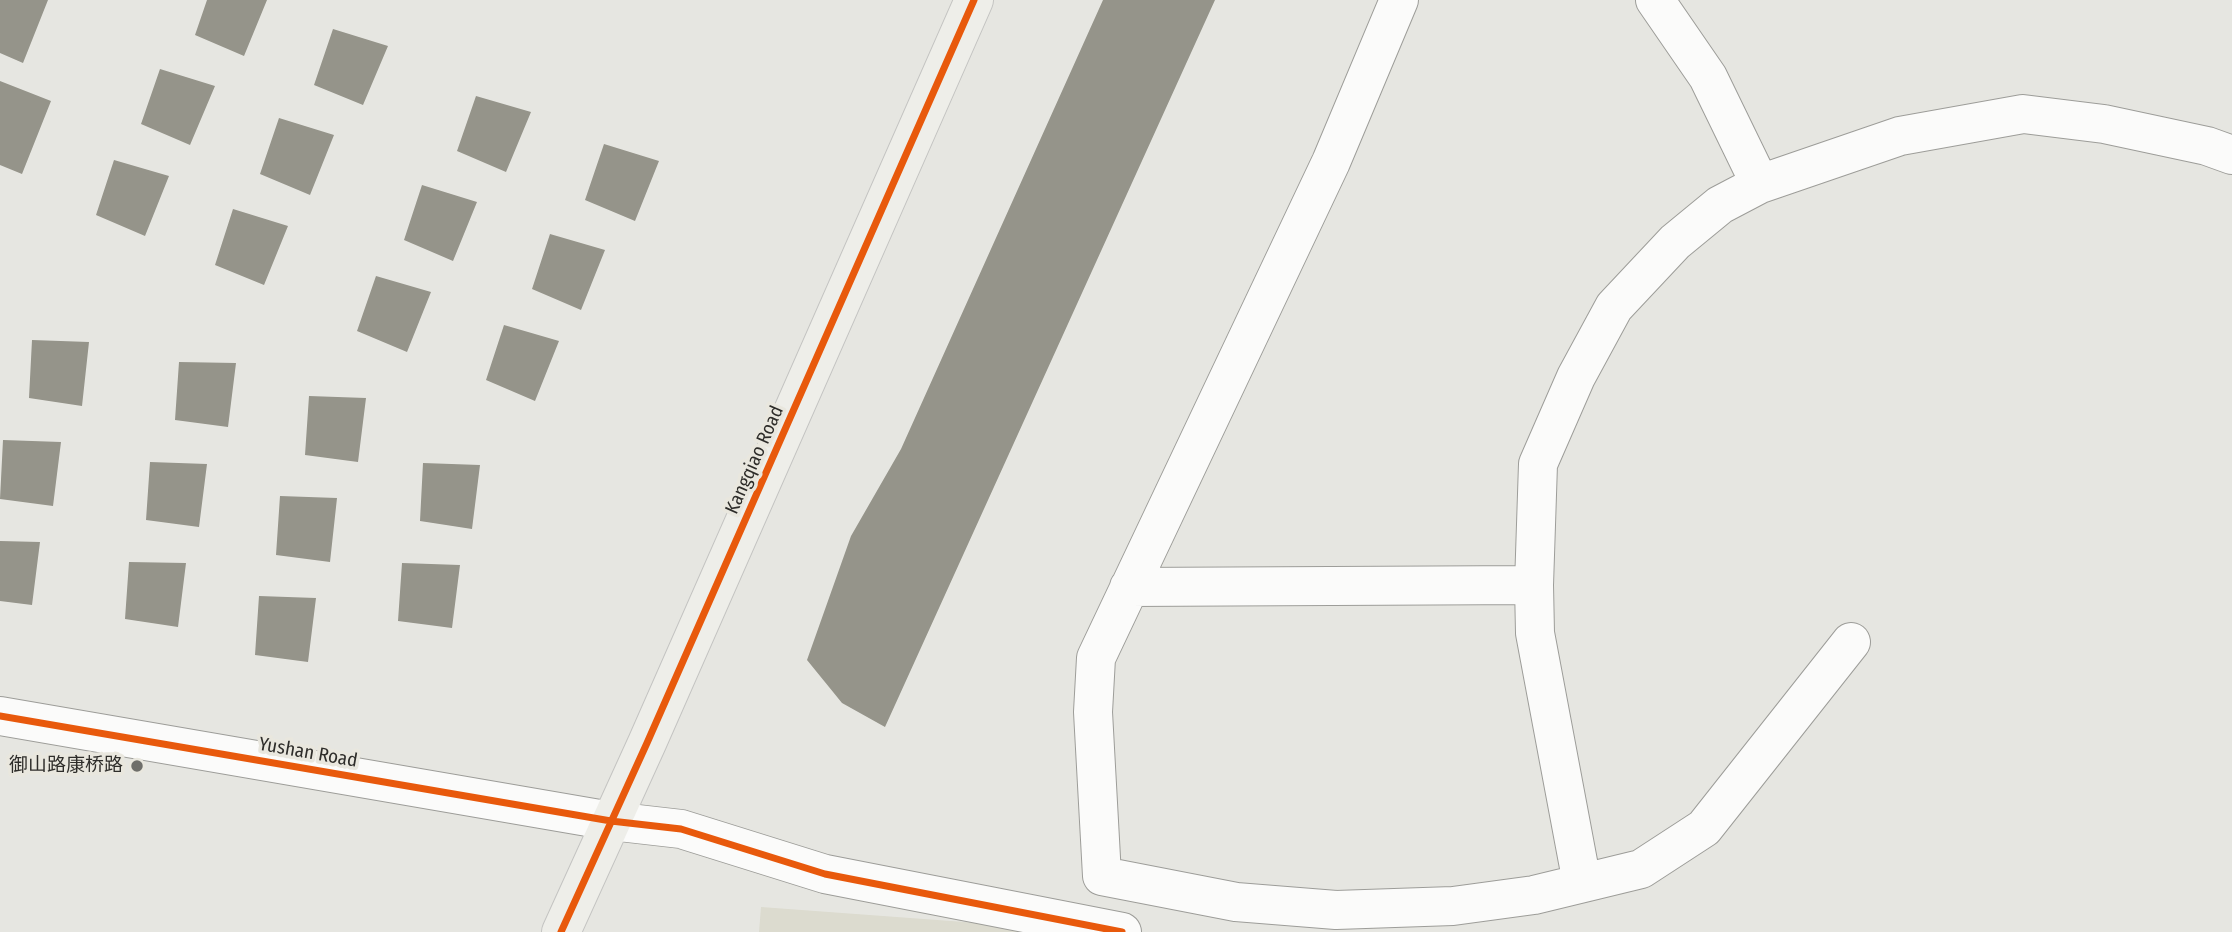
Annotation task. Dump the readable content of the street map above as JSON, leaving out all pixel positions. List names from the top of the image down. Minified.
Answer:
{"streets":{"main road":["Kangqiao Road"],"street":["Yushan Road"]},"crossings":[["Kangqiao Road","Yushan Road"]],"places":["御山路康桥路"]}
